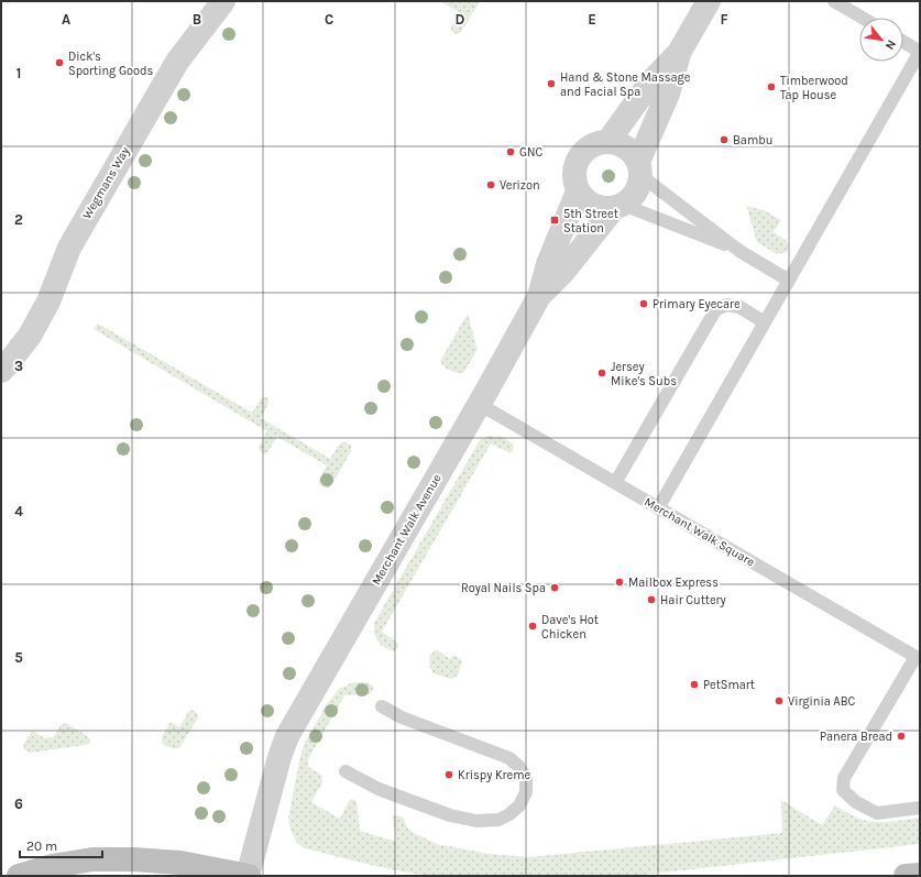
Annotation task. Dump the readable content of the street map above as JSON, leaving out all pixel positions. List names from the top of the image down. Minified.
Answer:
{"streets":{"street":["Wegmans Way","Merchant Walk Avenue"],"lane":["Merchant Walk Square"]},"crossings":[["Merchant Walk Avenue","Merchant Walk Square"]],"places":{"other":["Dick's Sporting Goods","Hand & Stone Massage and Facial Spa","Timberwood Tap House","Bambu","GNC","Verizon","Primary Eyecare","Jersey Mike's Subs","Mailbox Express","Royal Nails Spa","Hair Cuttery","Dave's Hot Chicken","PetSmart","Virginia ABC","Panera Bread","Krispy Kreme"],"transit":["5th Street Station"]},"scale_bar":"20 m","north":"bottom right","grid":{"columns":["A","B","C","D","E","F"],"rows":["1","2","3","4","5","6"]}}
